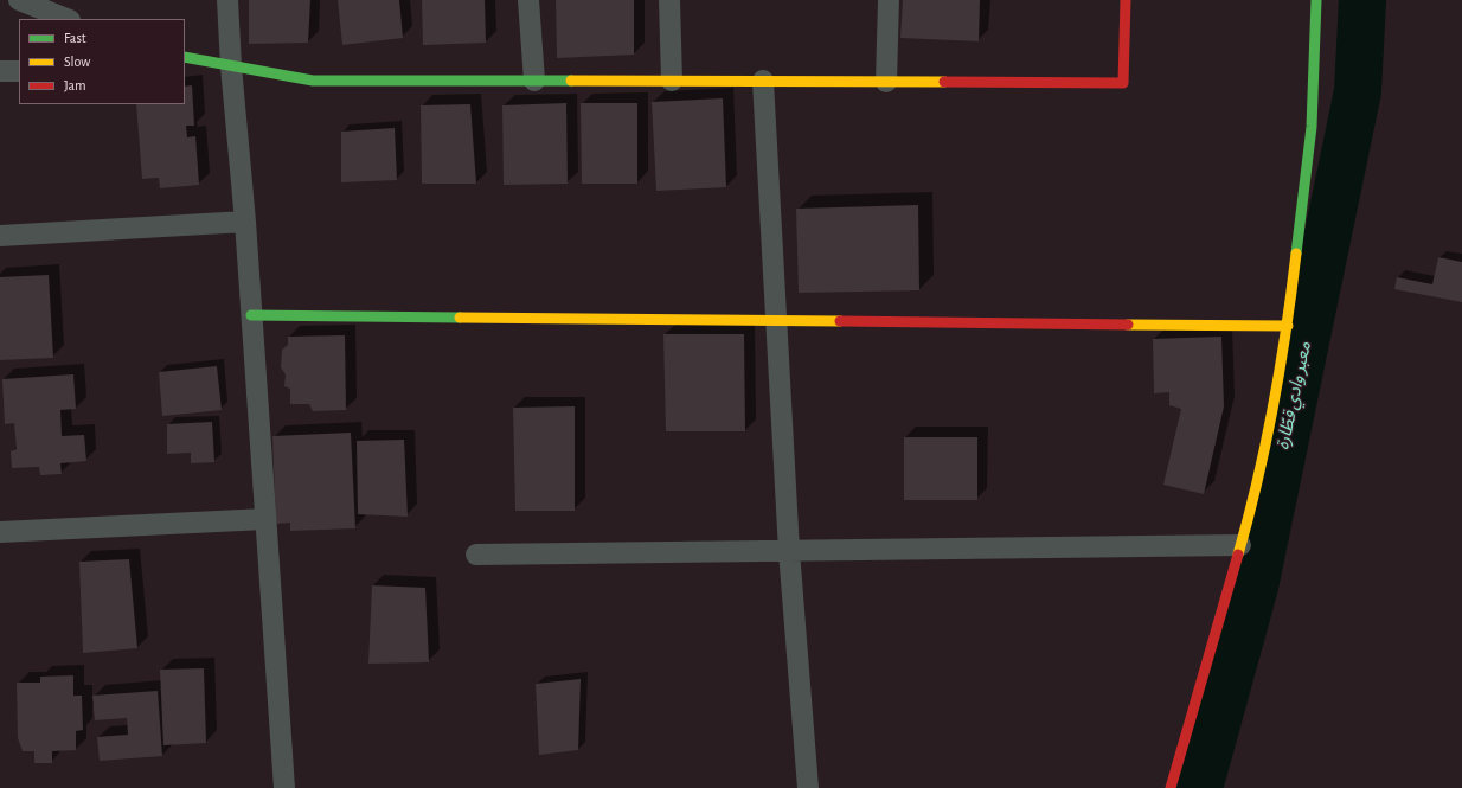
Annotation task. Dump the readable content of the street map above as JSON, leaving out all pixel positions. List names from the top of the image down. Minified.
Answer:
{"water":["معبر وادي قطّارة"],"legend":["Fast","Slow","Jam"]}
